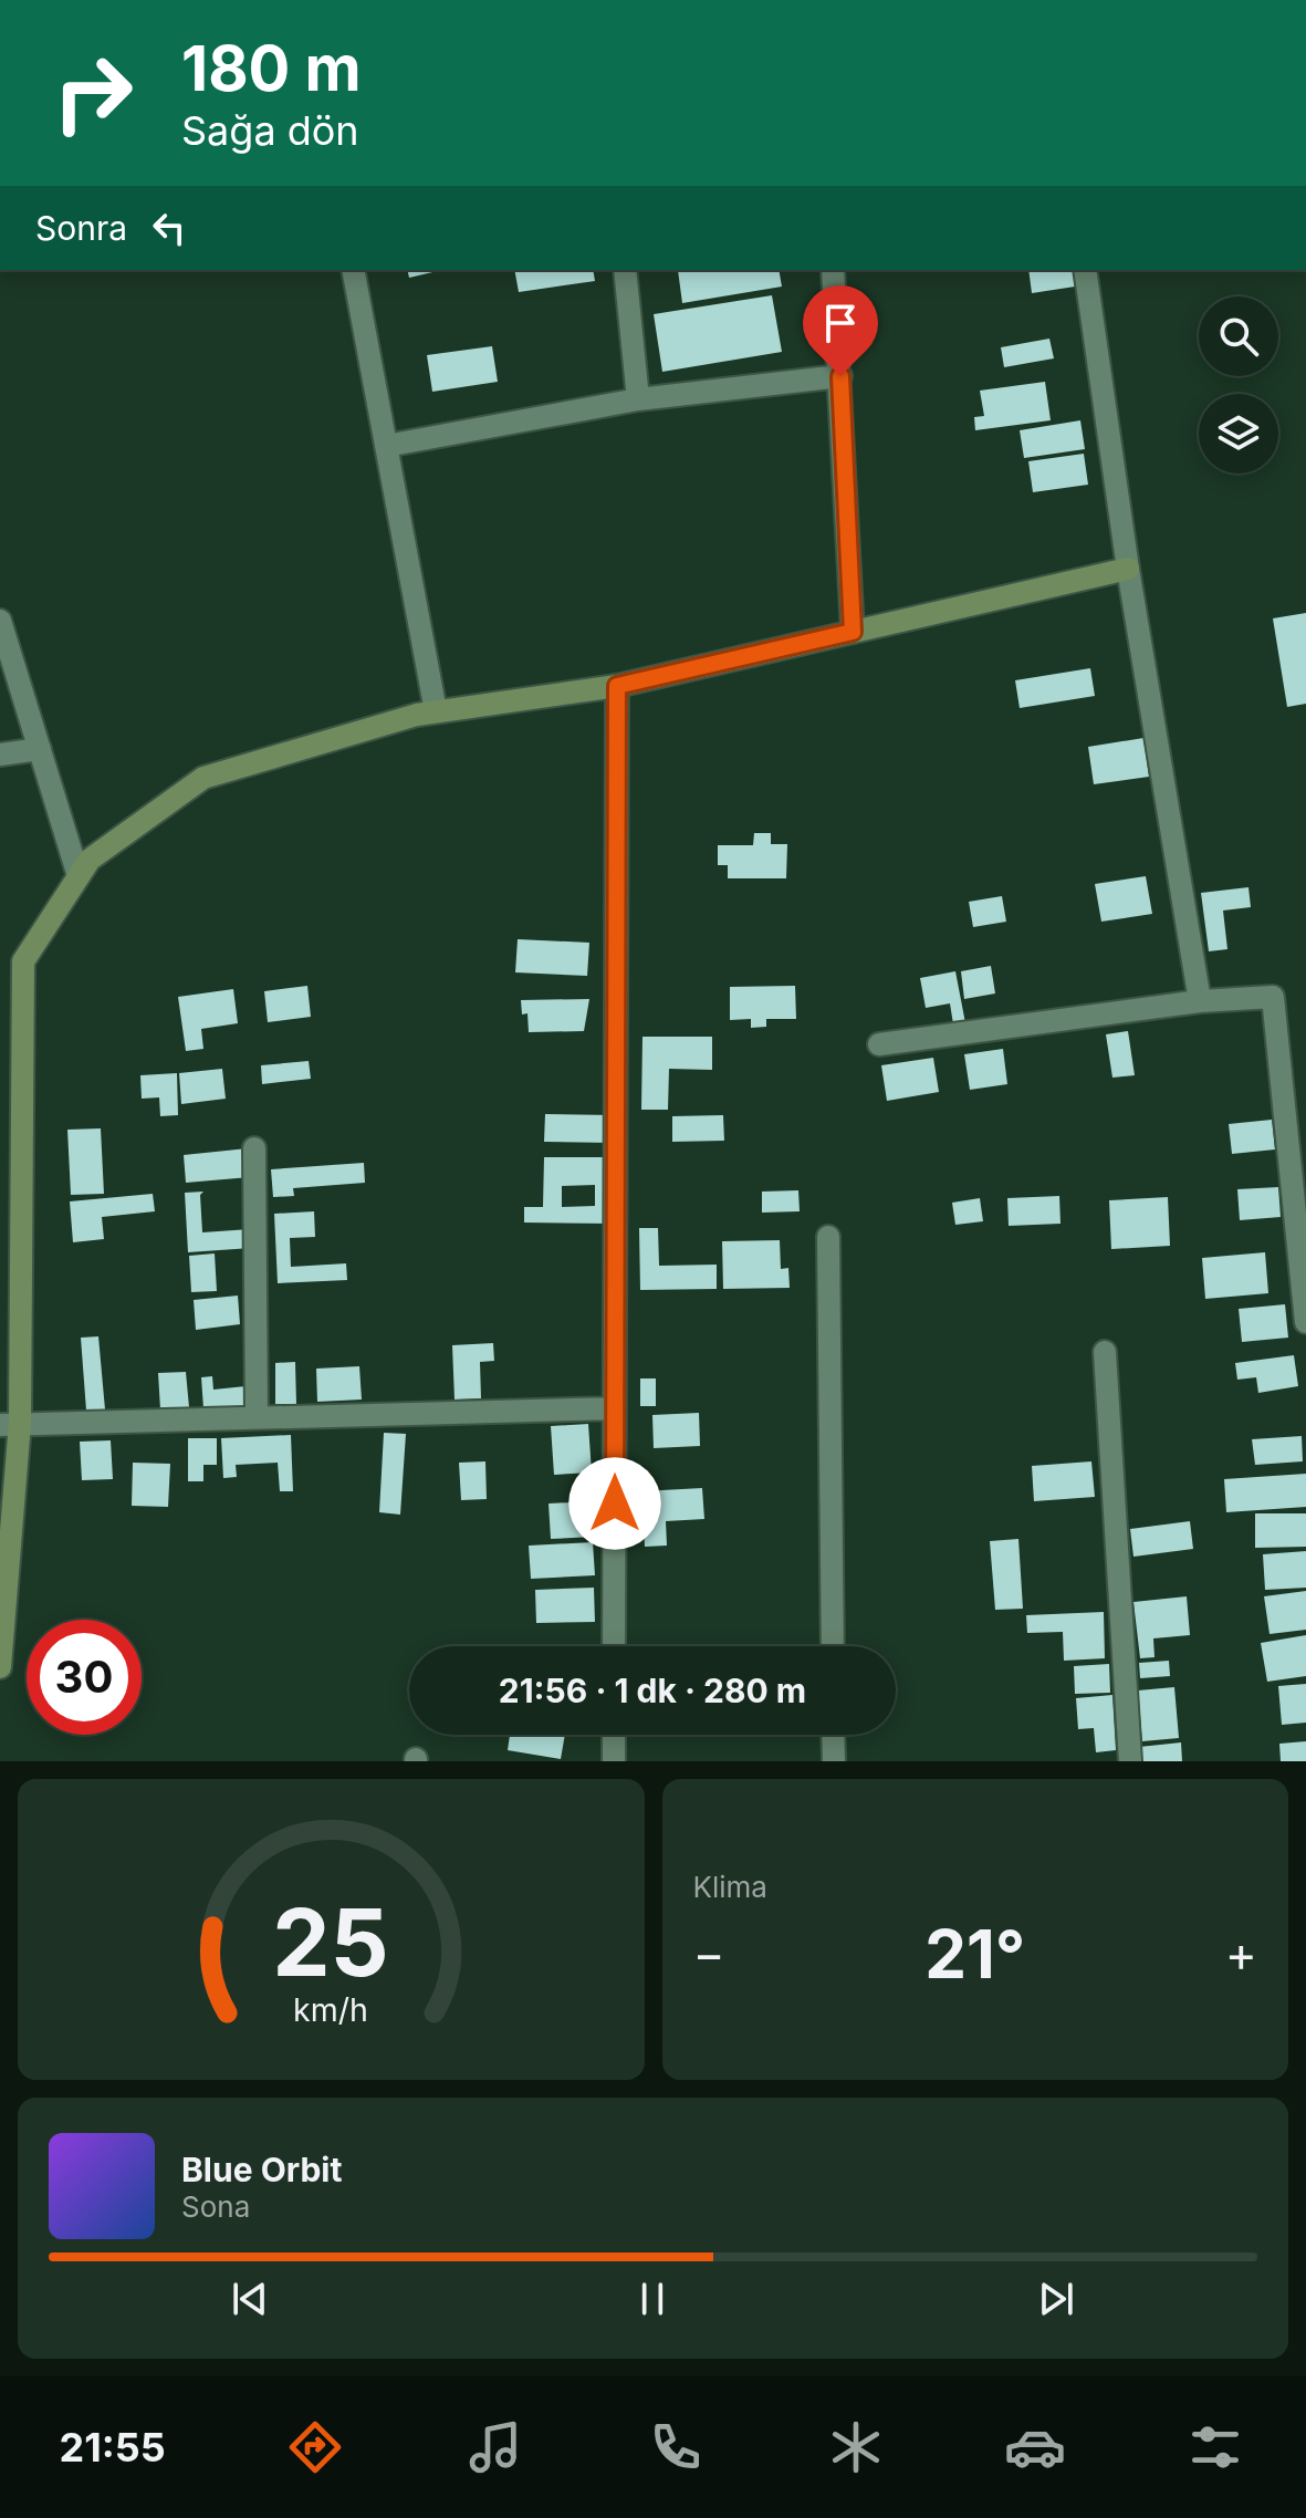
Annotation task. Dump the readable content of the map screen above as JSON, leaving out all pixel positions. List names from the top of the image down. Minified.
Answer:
{"page":{"turn":["180 m","Sağa dön"],"then":"Sonra","limit":"30","trip":"21:56 · 1 dk · 280 m","tile":"Klima","heat":["−","21°","+"],"song":["Blue Orbit","Sona"],"tabs":"21:55","gauge":["25","km/h"]}}
